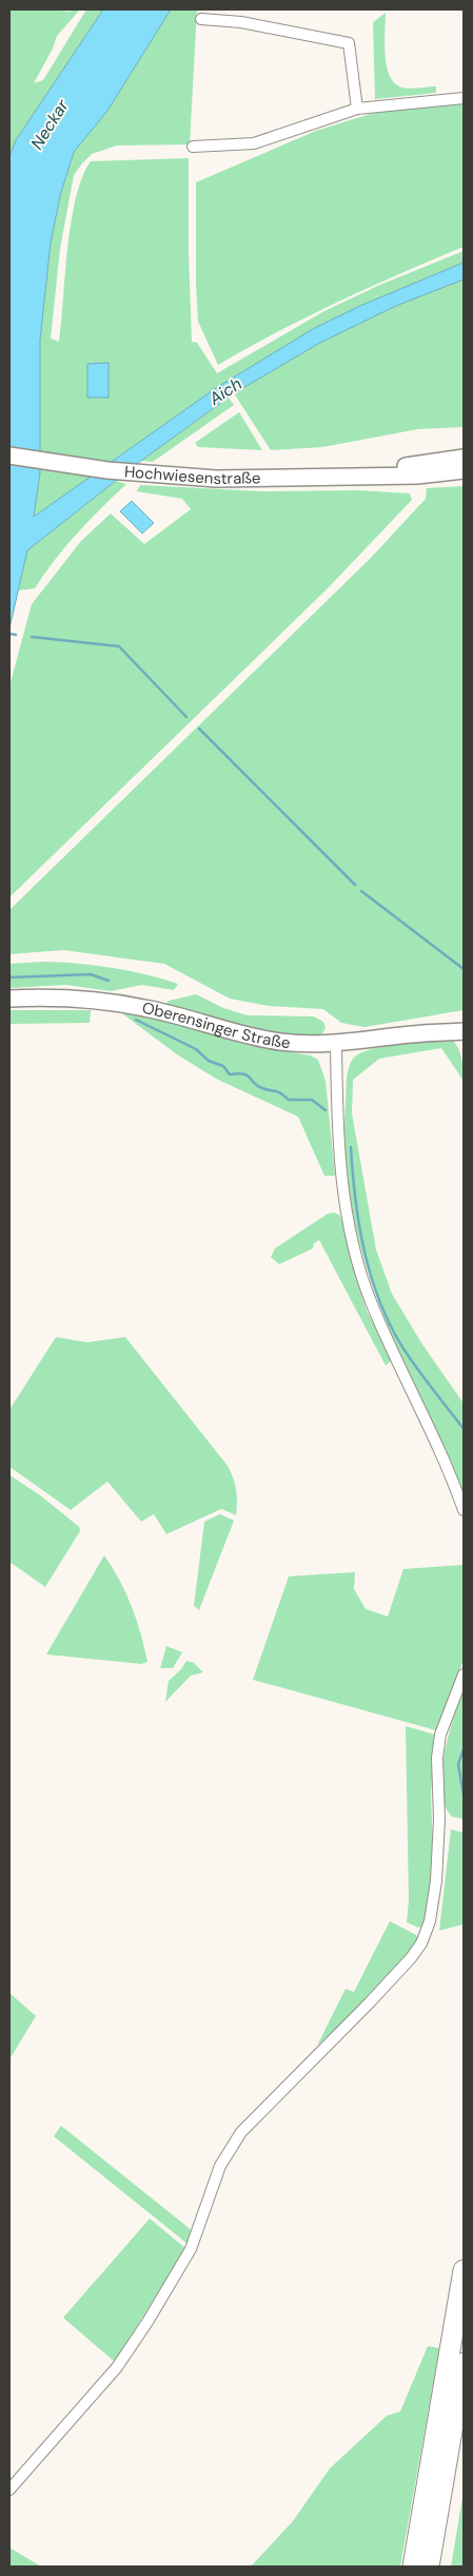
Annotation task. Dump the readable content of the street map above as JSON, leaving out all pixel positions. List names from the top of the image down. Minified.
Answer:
{"streets":{"street":["Hochwiesenstraße","Oberensinger Straße"]},"water":["Neckar","Aich"]}
